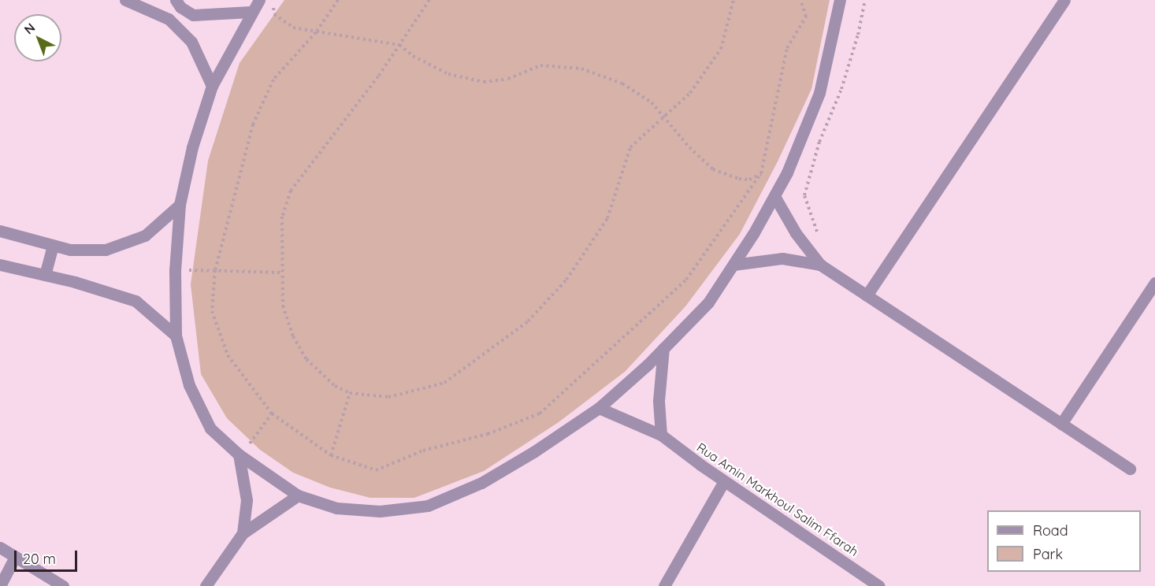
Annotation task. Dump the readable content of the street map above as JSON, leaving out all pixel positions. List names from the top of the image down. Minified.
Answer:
{"streets":{"street":["Rua Amin Markhoul Salim Ffarah"]},"legend":["Road","Park"],"scale_bar":"20 m","north":"top left"}
